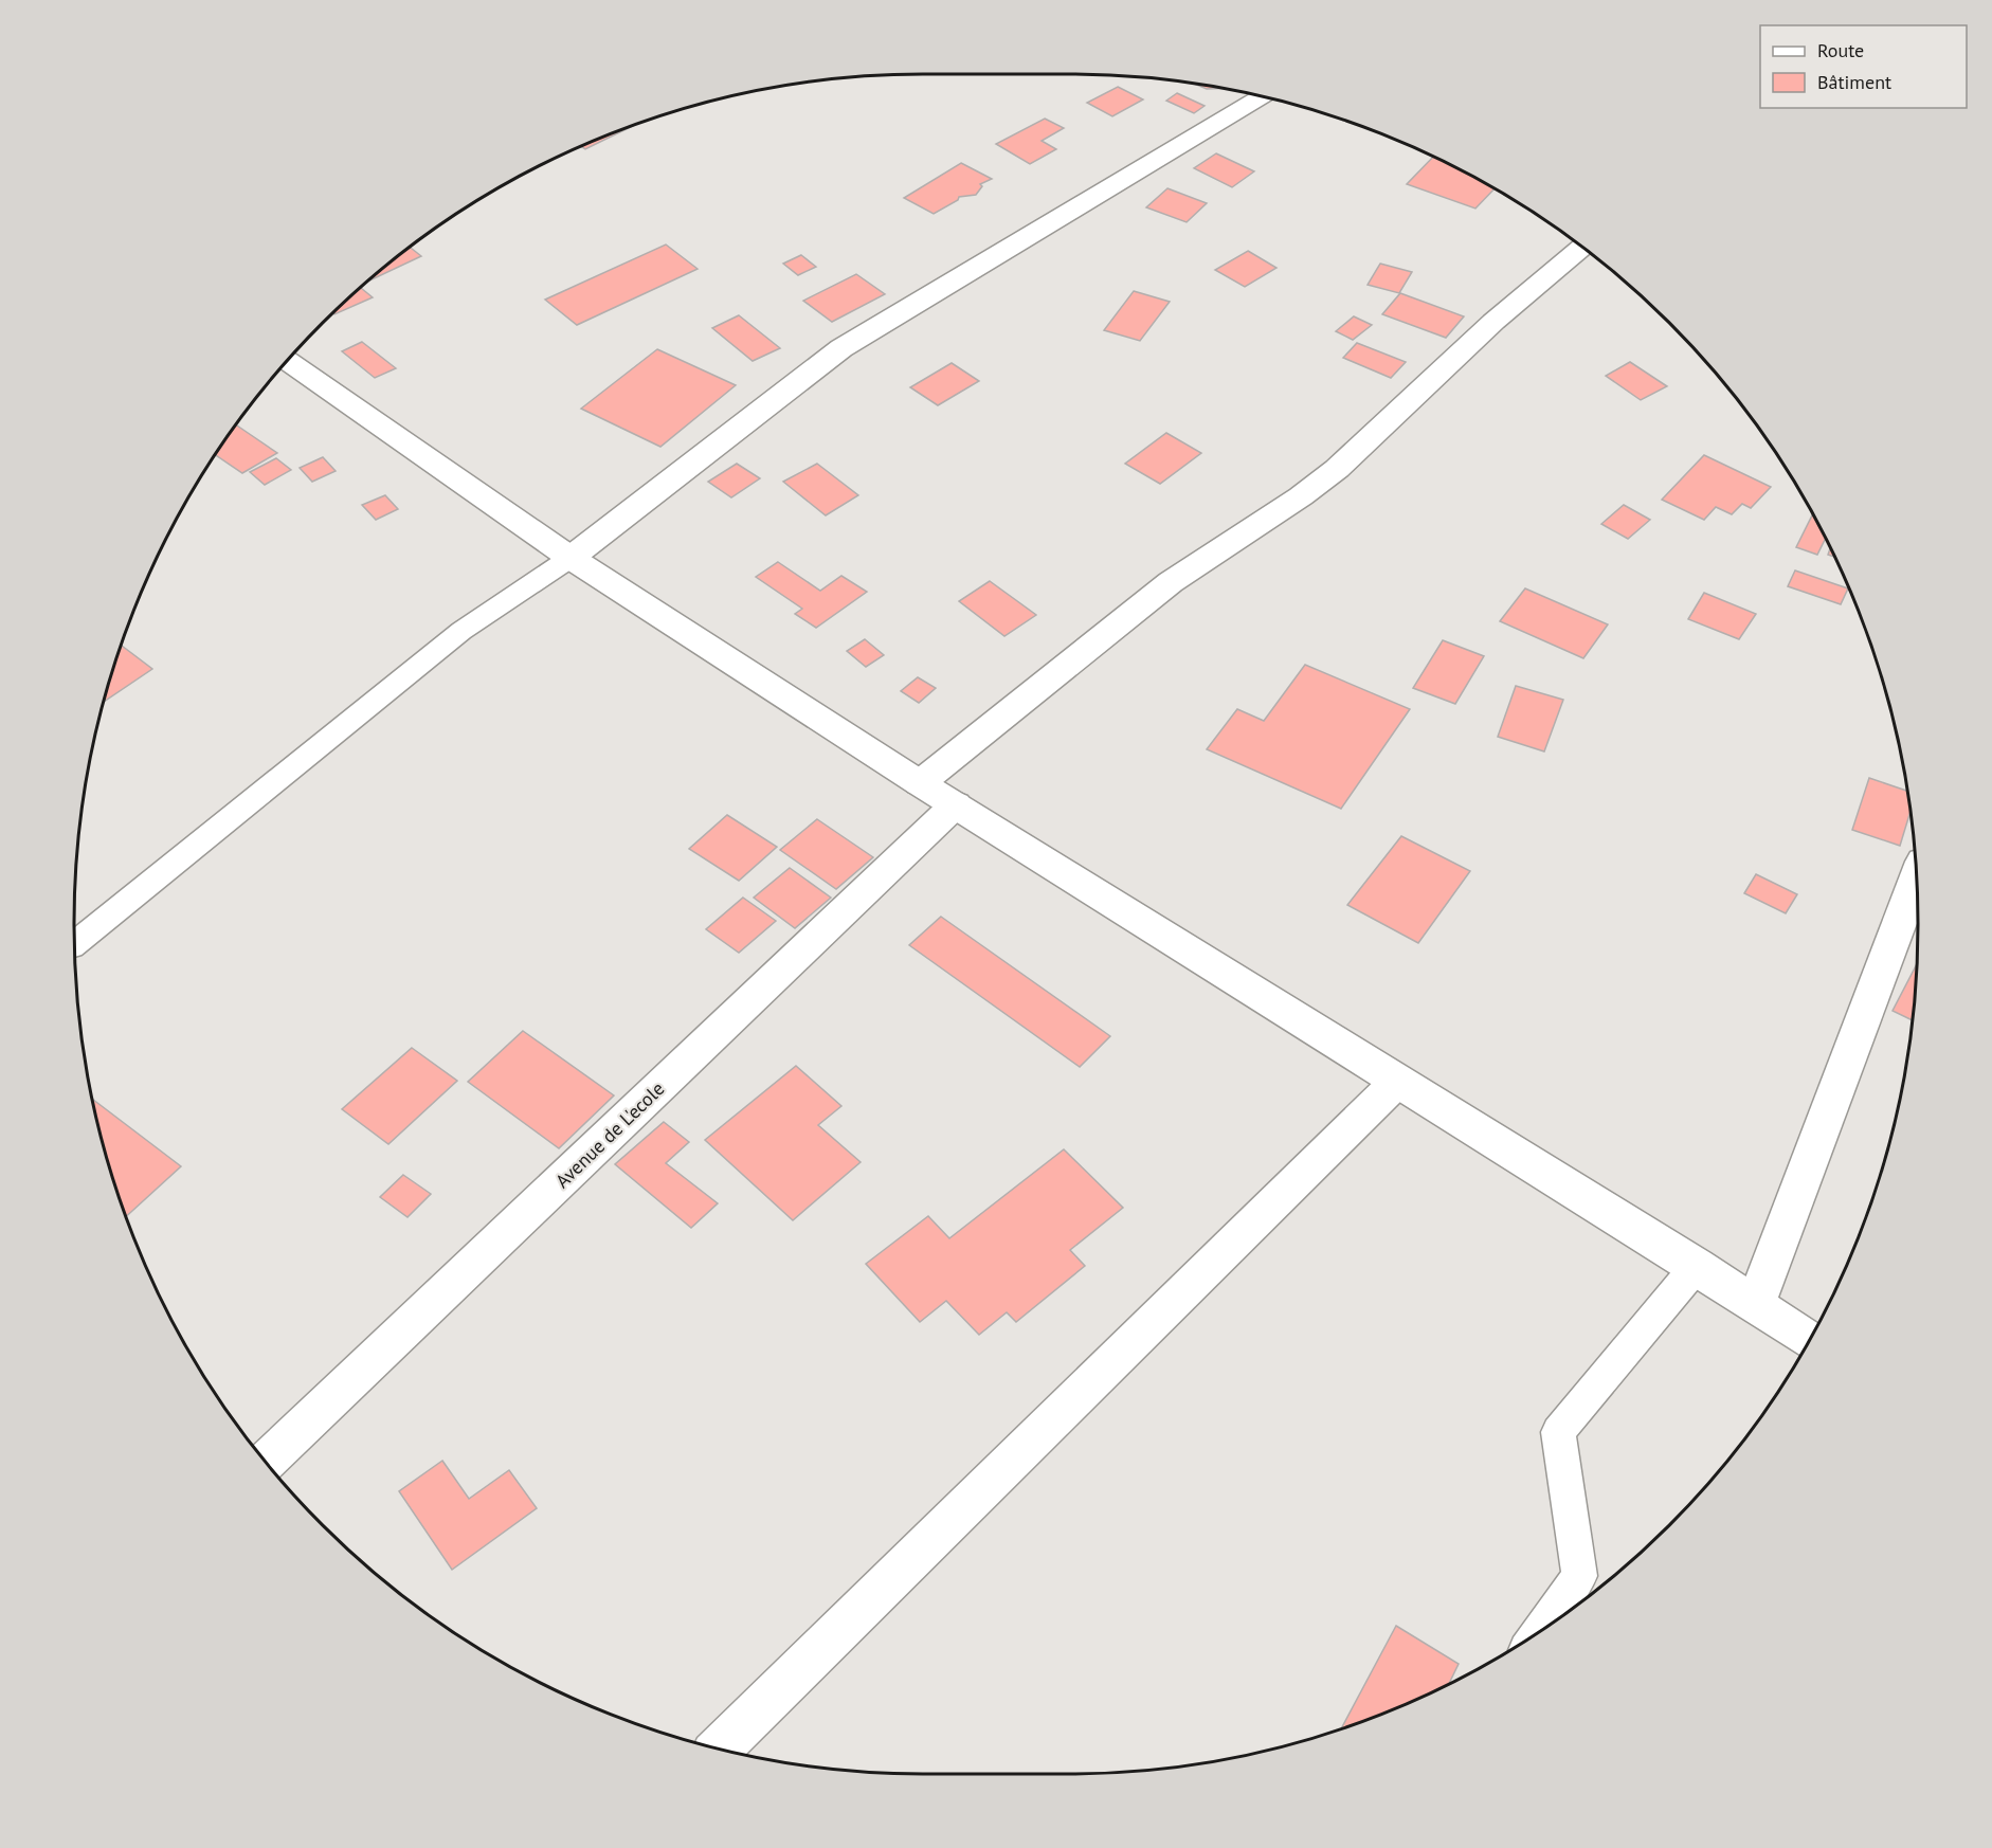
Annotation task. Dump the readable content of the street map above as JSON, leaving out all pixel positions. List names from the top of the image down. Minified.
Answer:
{"streets":{"main road":["Avenue de L'ecole"]},"legend":["Route","Bâtiment"]}
